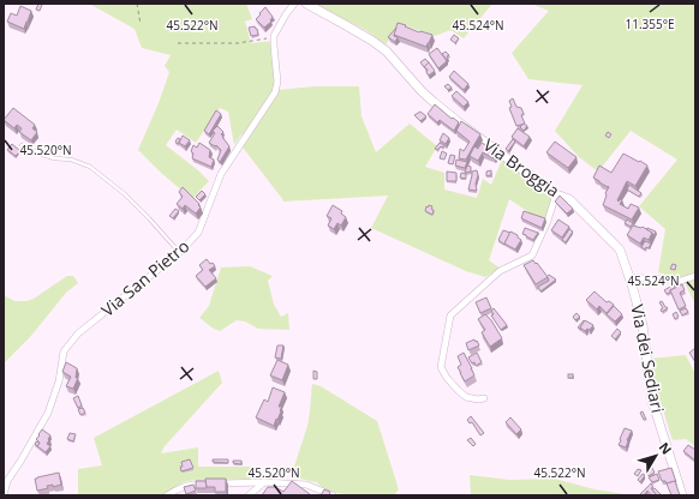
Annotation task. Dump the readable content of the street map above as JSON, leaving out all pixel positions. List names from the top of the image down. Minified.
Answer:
{"streets":{"street":["Via Broggia","Via San Pietro","Via dei Sediari"]},"crossings":[["Via Broggia","Via dei Sediari"]],"north":"top right","coordinates":["11.355°E","45.522°N","45.524°N","45.520°N"]}
